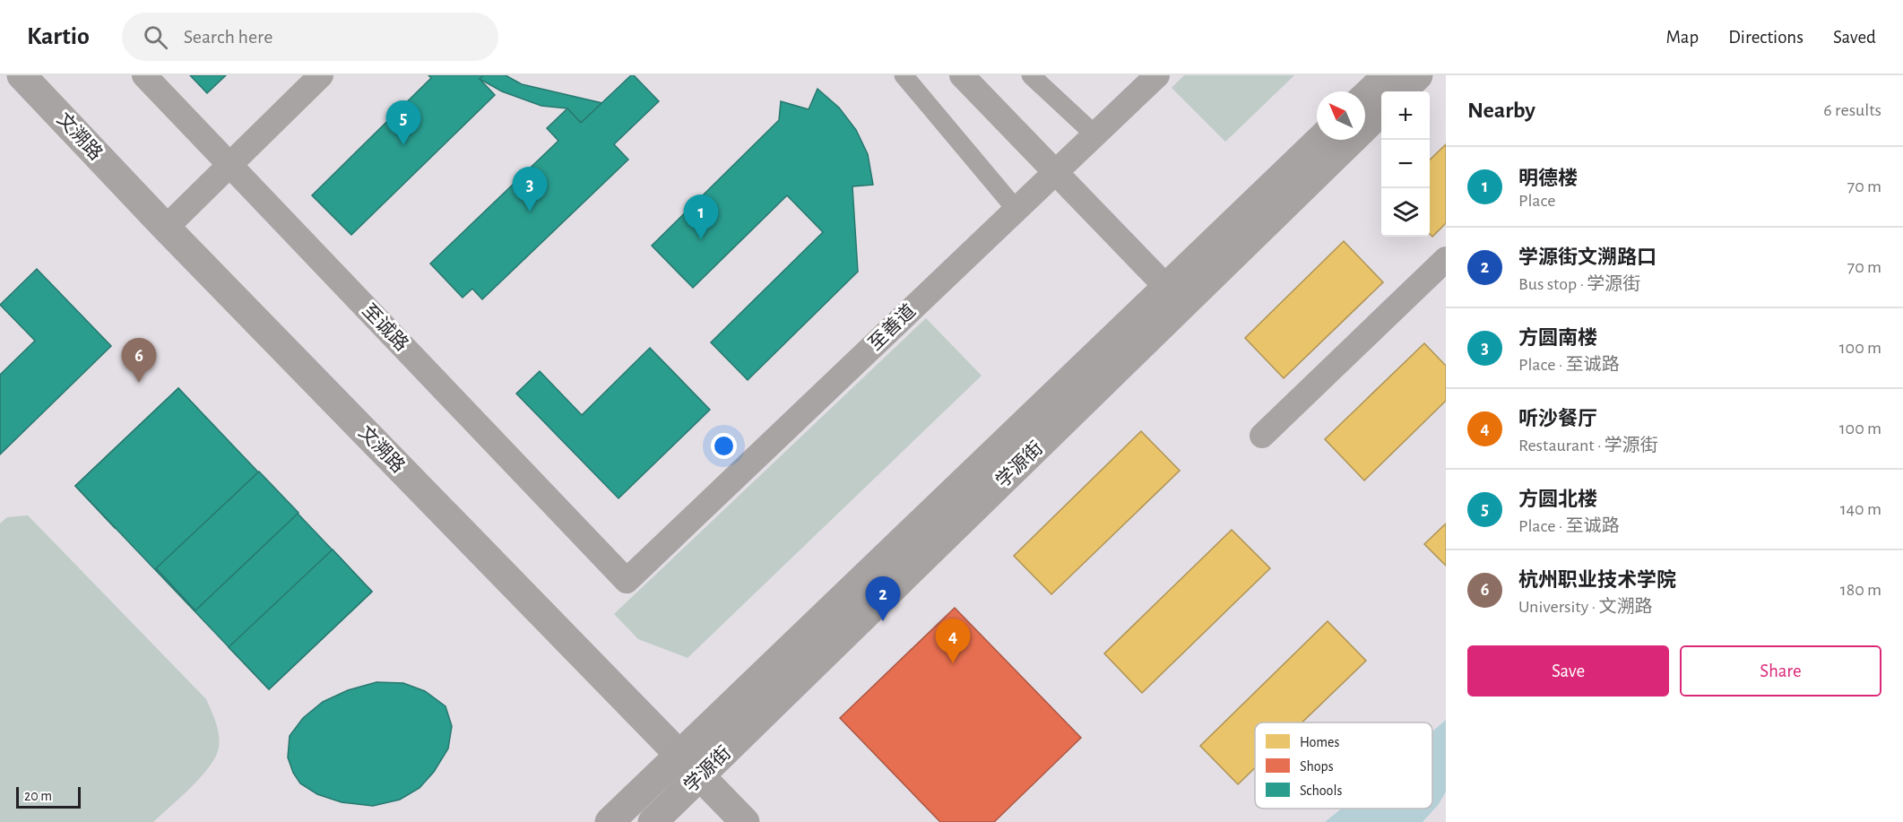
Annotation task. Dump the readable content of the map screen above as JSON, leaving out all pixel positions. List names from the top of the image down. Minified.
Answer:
{"streets":{"main road":["学源街"],"street":["文溯路","至诚路","至善道"]},"crossings":[["文溯路","学源街"],["至诚路","至善道"]],"legend":["Homes","Shops","Schools"],"scale_bar":"20 m","north":"top left","page":{"header":"Kartio","search":"Search here","nav":["Map","Directions","Saved"],"heading":["Nearby","6 results"],"map_buttons":["+","−"],"pins":["5","3","1","6","2","4"],"list":[{"mark":"1","name":"明德楼","note":"Place","value":"70 m"},{"mark":"2","name":"学源街文溯路口","note":"Bus stop · 学源街","value":"70 m"},{"mark":"3","name":"方圆南楼","note":"Place · 至诚路","value":"100 m"},{"mark":"4","name":"听沙餐厅","note":"Restaurant · 学源街","value":"100 m"},{"mark":"5","name":"方圆北楼","note":"Place · 至诚路","value":"140 m"},{"mark":"6","name":"杭州职业技术学院","note":"University · 文溯路","value":"180 m"}],"buttons":["Save","Share"],"scale":"20 m"}}
